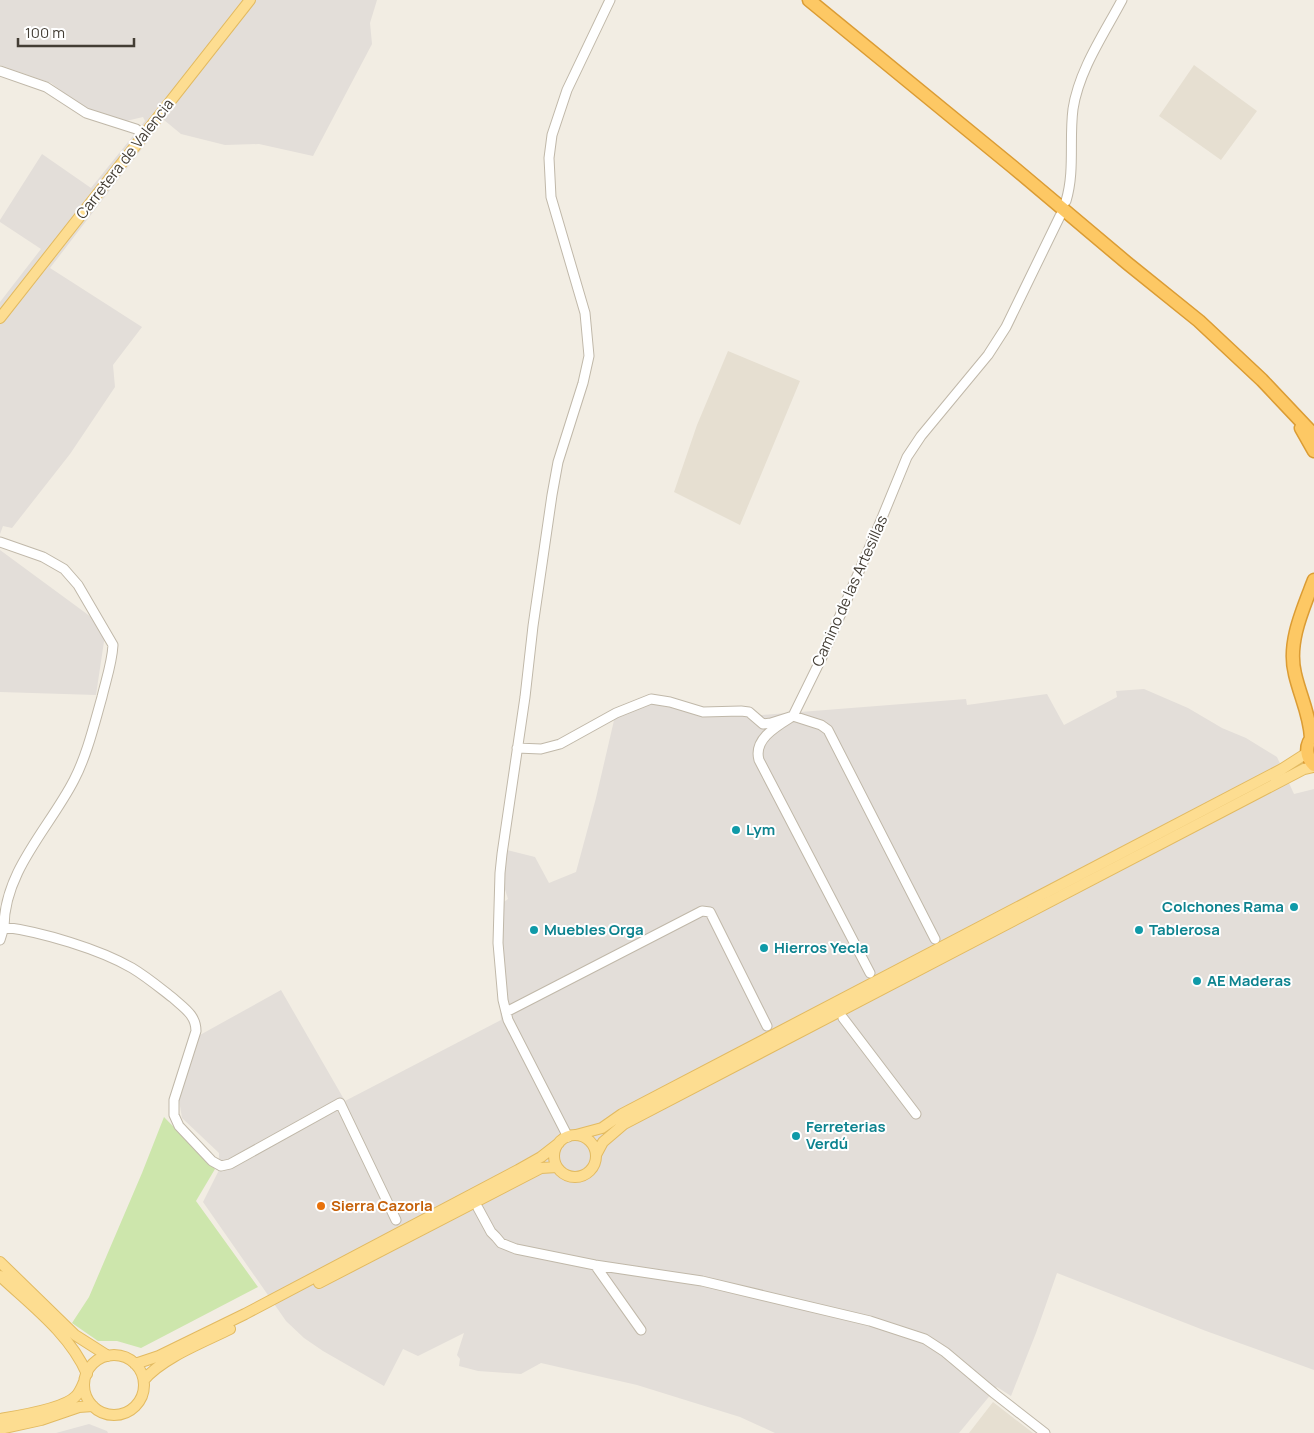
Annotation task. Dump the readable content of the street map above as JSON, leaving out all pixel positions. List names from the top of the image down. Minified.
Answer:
{"streets":{"main road":["Carretera de Valencia"],"street":["Camino de las Artesillas"]},"places":["Lym","Colchones Rama","Muebles Orga","Tablerosa","Hierros Yecla","AE Maderas","Ferreterias Verdú","Sierra Cazorla"],"scale_bar":"100 m"}
